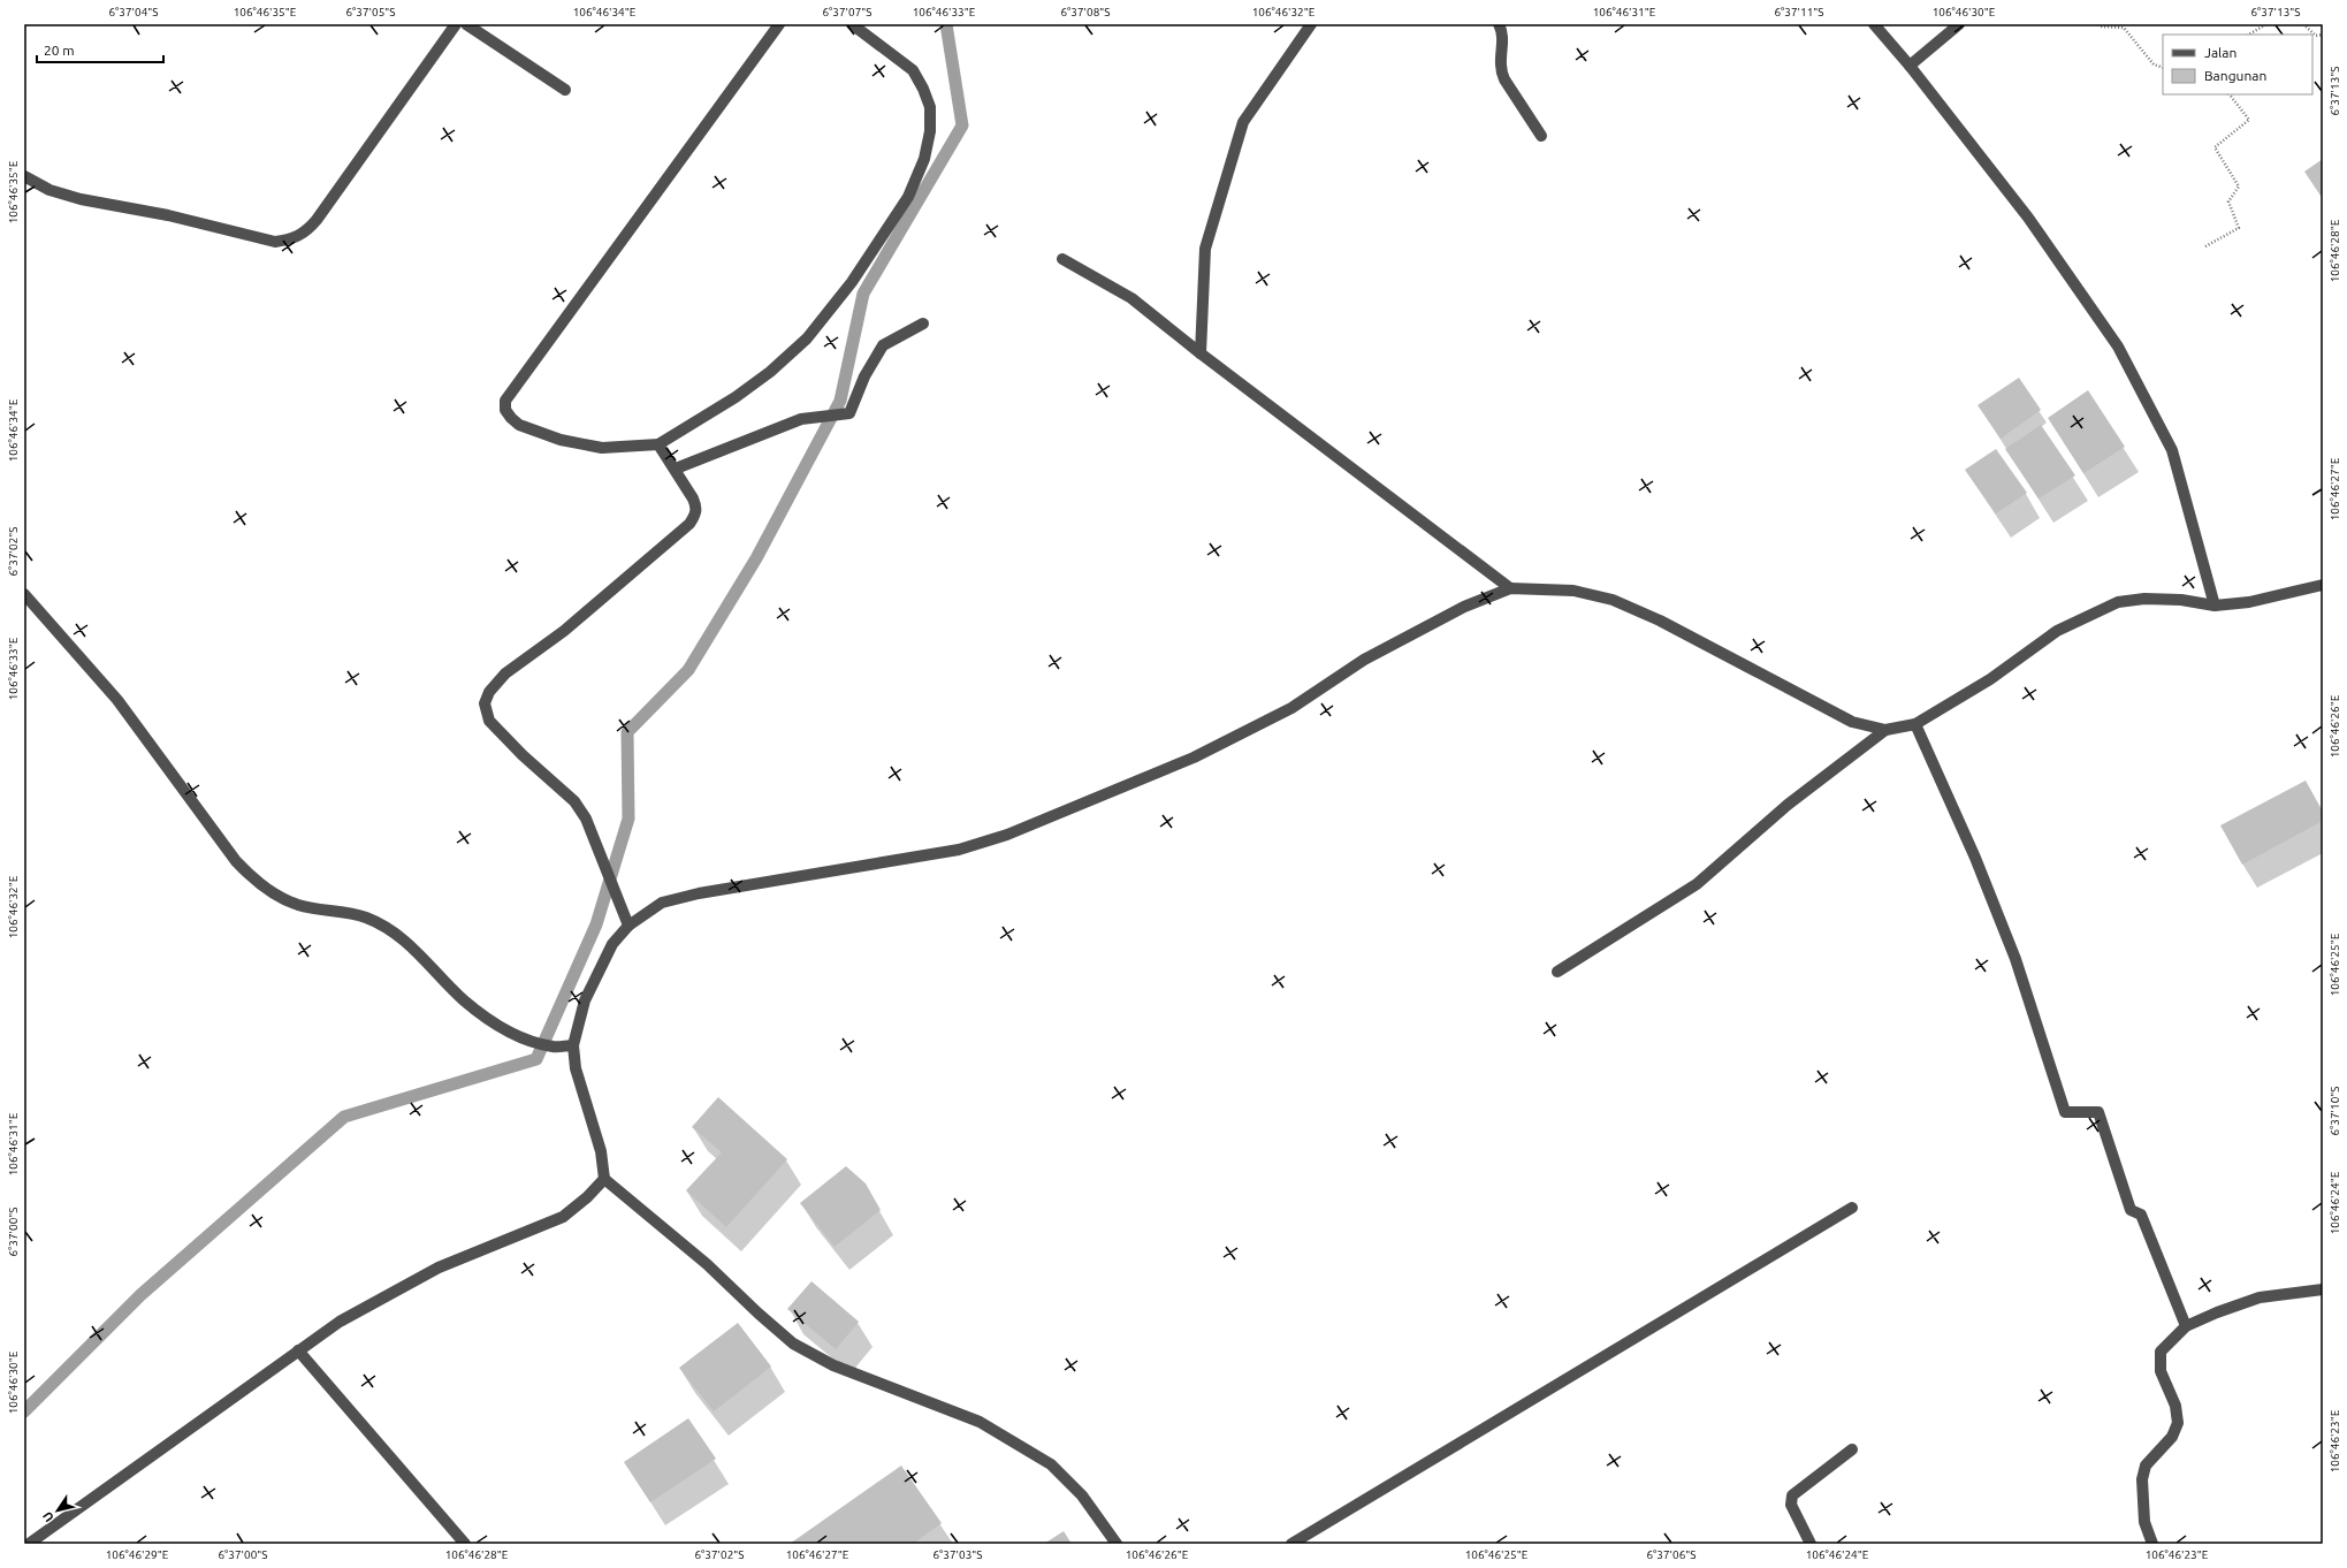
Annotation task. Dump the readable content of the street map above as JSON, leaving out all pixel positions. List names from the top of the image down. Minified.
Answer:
{"legend":["Jalan","Bangunan"],"scale_bar":"20 m","north":"bottom left","coordinates":["6°37'04\"S","106°46'35\"E","6°37'05\"S","106°46'34\"E","6°37'07\"S","106°46'33\"E","6°37'08\"S","106°46'32\"E","106°46'31\"E","6°37'11\"S","106°46'30\"E","6°37'13\"S","106°46'28\"E","106°46'27\"E","6°37'02\"S","106°46'26\"E","106°46'25\"E","6°37'10\"S","106°46'24\"E","6°37'00\"S","106°46'23\"E","106°46'29\"E","6°37'03\"S","6°37'06\"S"]}
